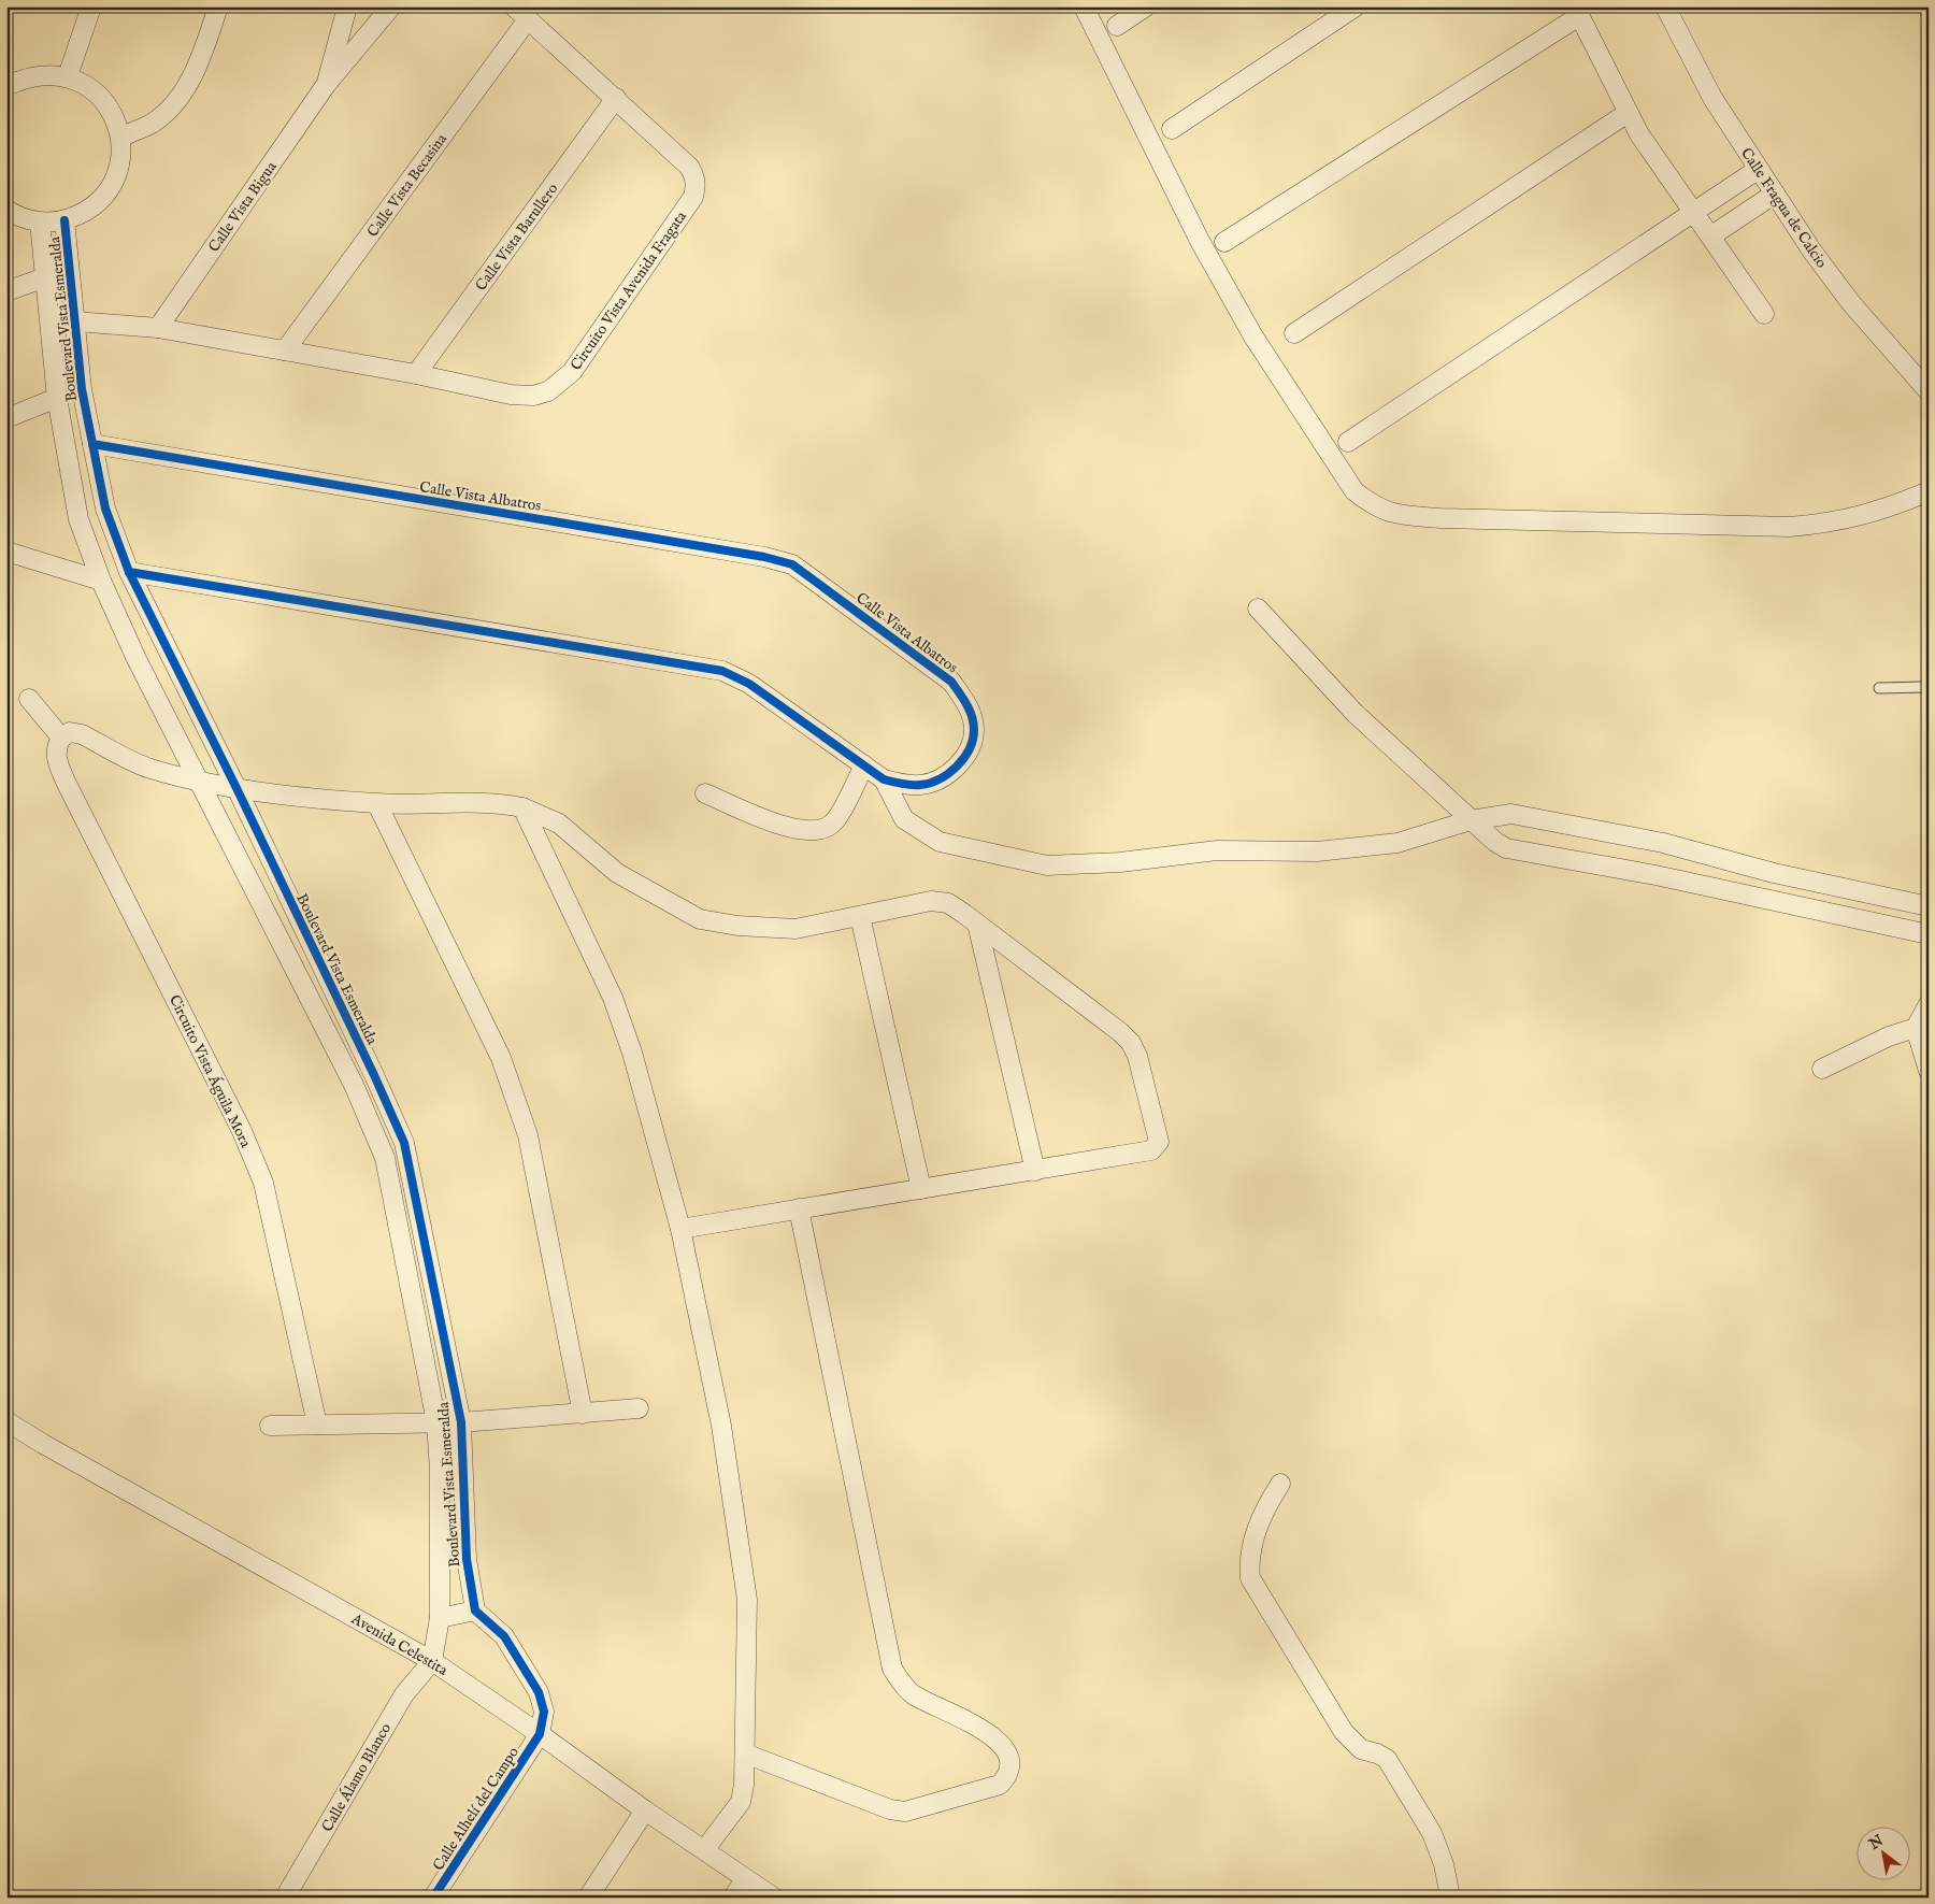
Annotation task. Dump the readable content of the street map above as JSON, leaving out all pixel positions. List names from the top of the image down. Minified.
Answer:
{"streets":{"street":["Calle Vista Becasina","Calle Vista Bigua","Calle Fragua de Calcio","Calle Vista Barullero","Circuito Vista Avenida Fragata","Boulevard Vista Esmeralda","Calle Vista Albatros","Circuito Vista Águila Mora","Avenida Celestita","Calle Álamo Blanco","Calle Alhelí del Campo"]},"crossings":[["Calle Vista Becasina","Circuito Vista Avenida Fragata"],["Calle Vista Bigua","Circuito Vista Avenida Fragata"],["Calle Vista Barullero","Circuito Vista Avenida Fragata"],["Circuito Vista Avenida Fragata","Boulevard Vista Esmeralda"],["Boulevard Vista Esmeralda","Calle Vista Albatros"],["Boulevard Vista Esmeralda","Avenida Celestita"],["Boulevard Vista Esmeralda","Calle Álamo Blanco"],["Avenida Celestita","Calle Álamo Blanco"],["Avenida Celestita","Calle Alhelí del Campo"]],"north":"top left"}
